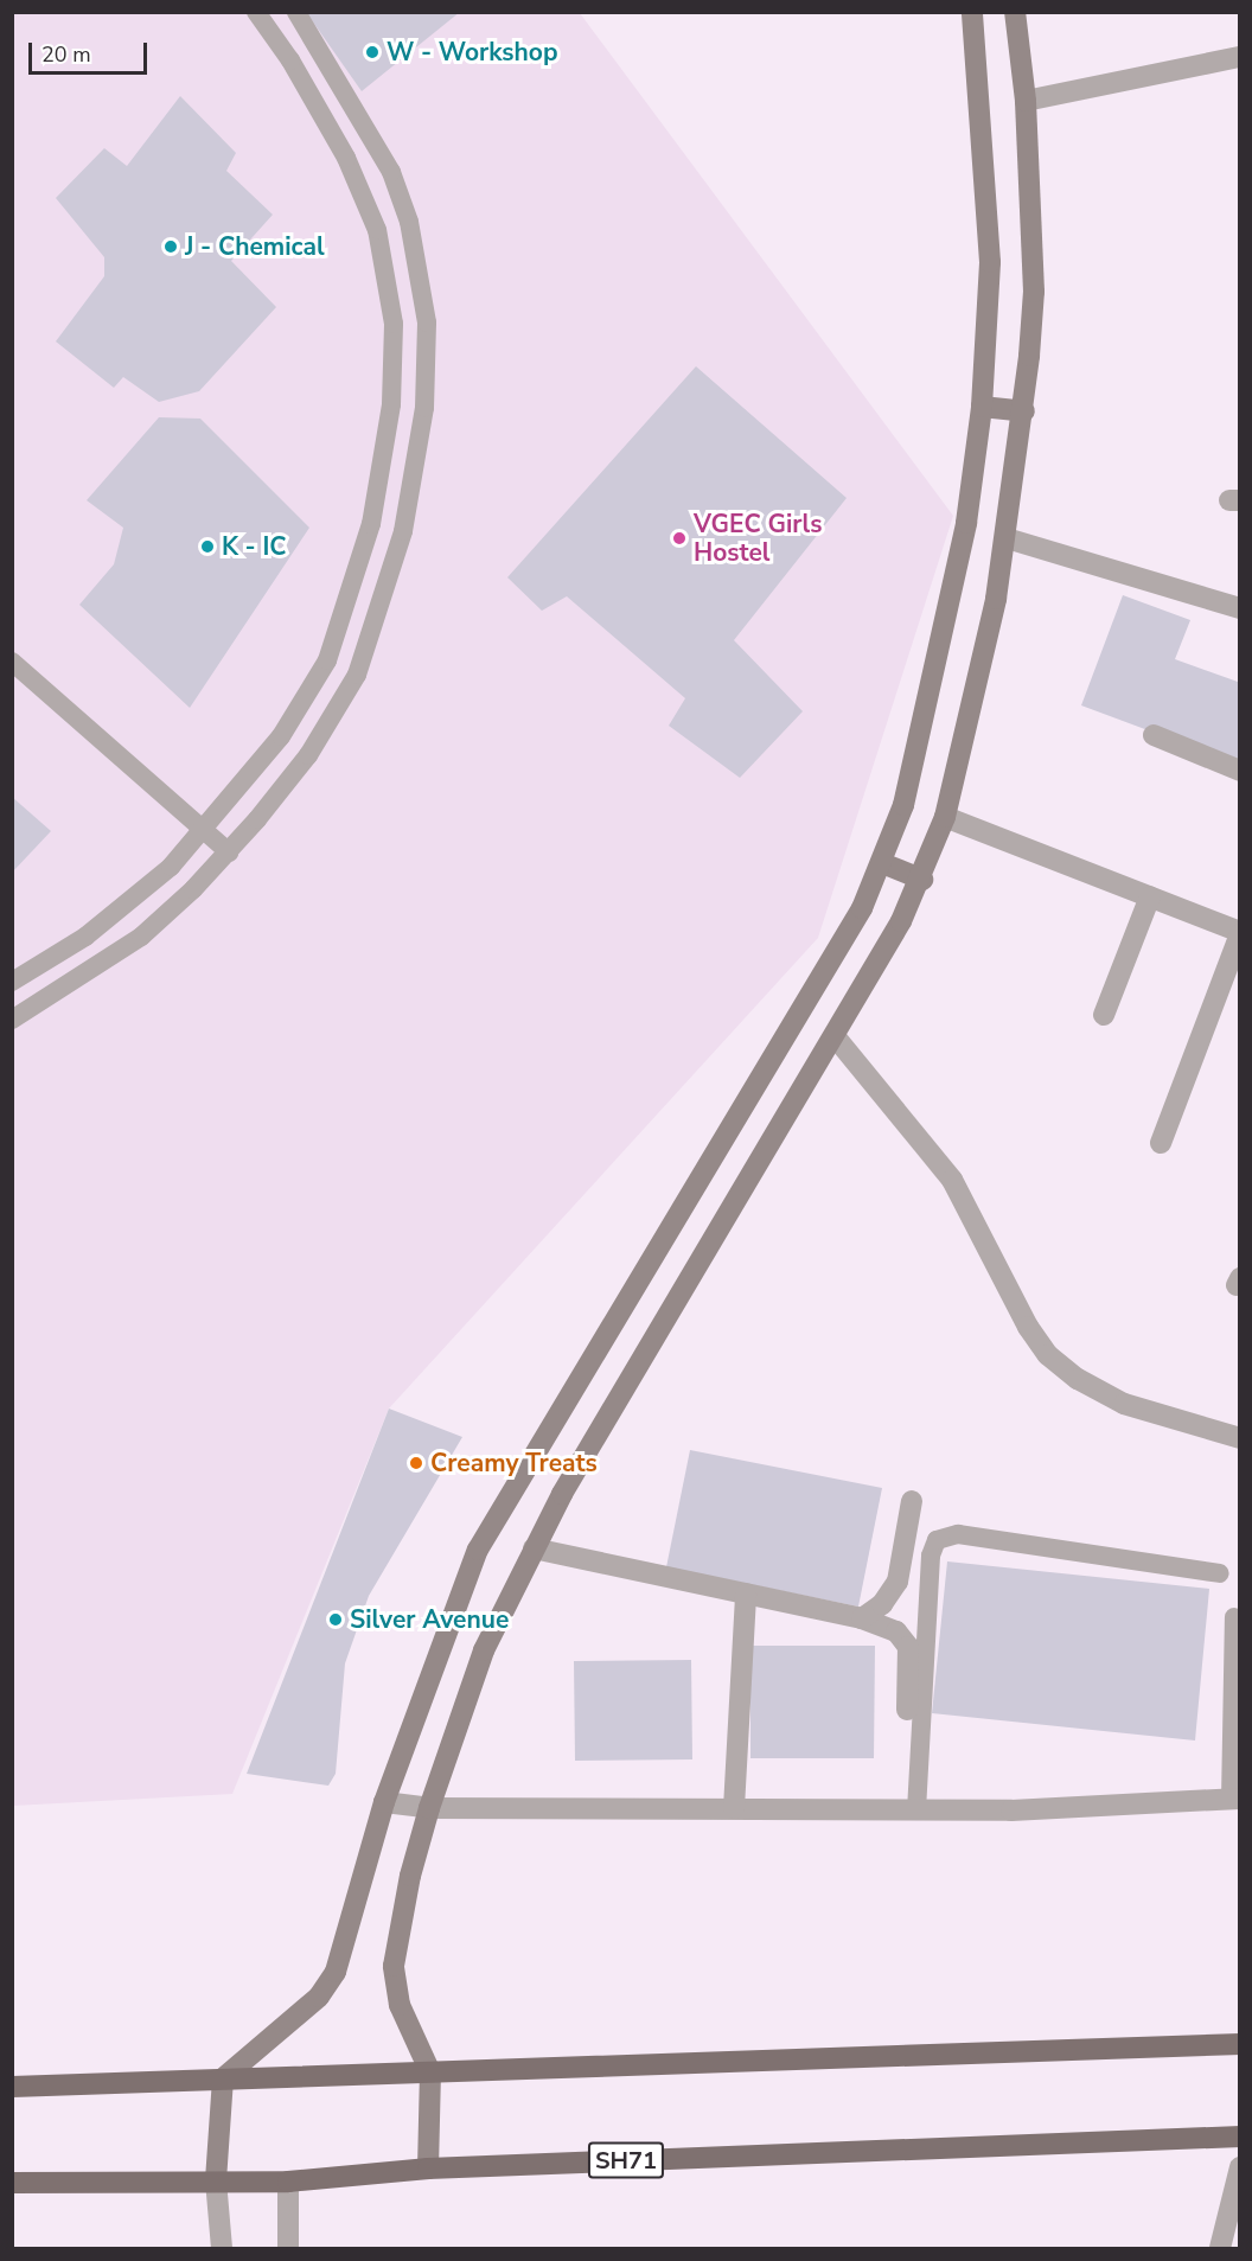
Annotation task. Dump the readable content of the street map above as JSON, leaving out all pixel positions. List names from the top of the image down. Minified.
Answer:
{"streets":{"main road":["SH71"]},"places":["W - Workshop","J - Chemical","VGEC Girls Hostel","K - IC","Creamy Treats","Silver Avenue"],"scale_bar":"20 m"}
